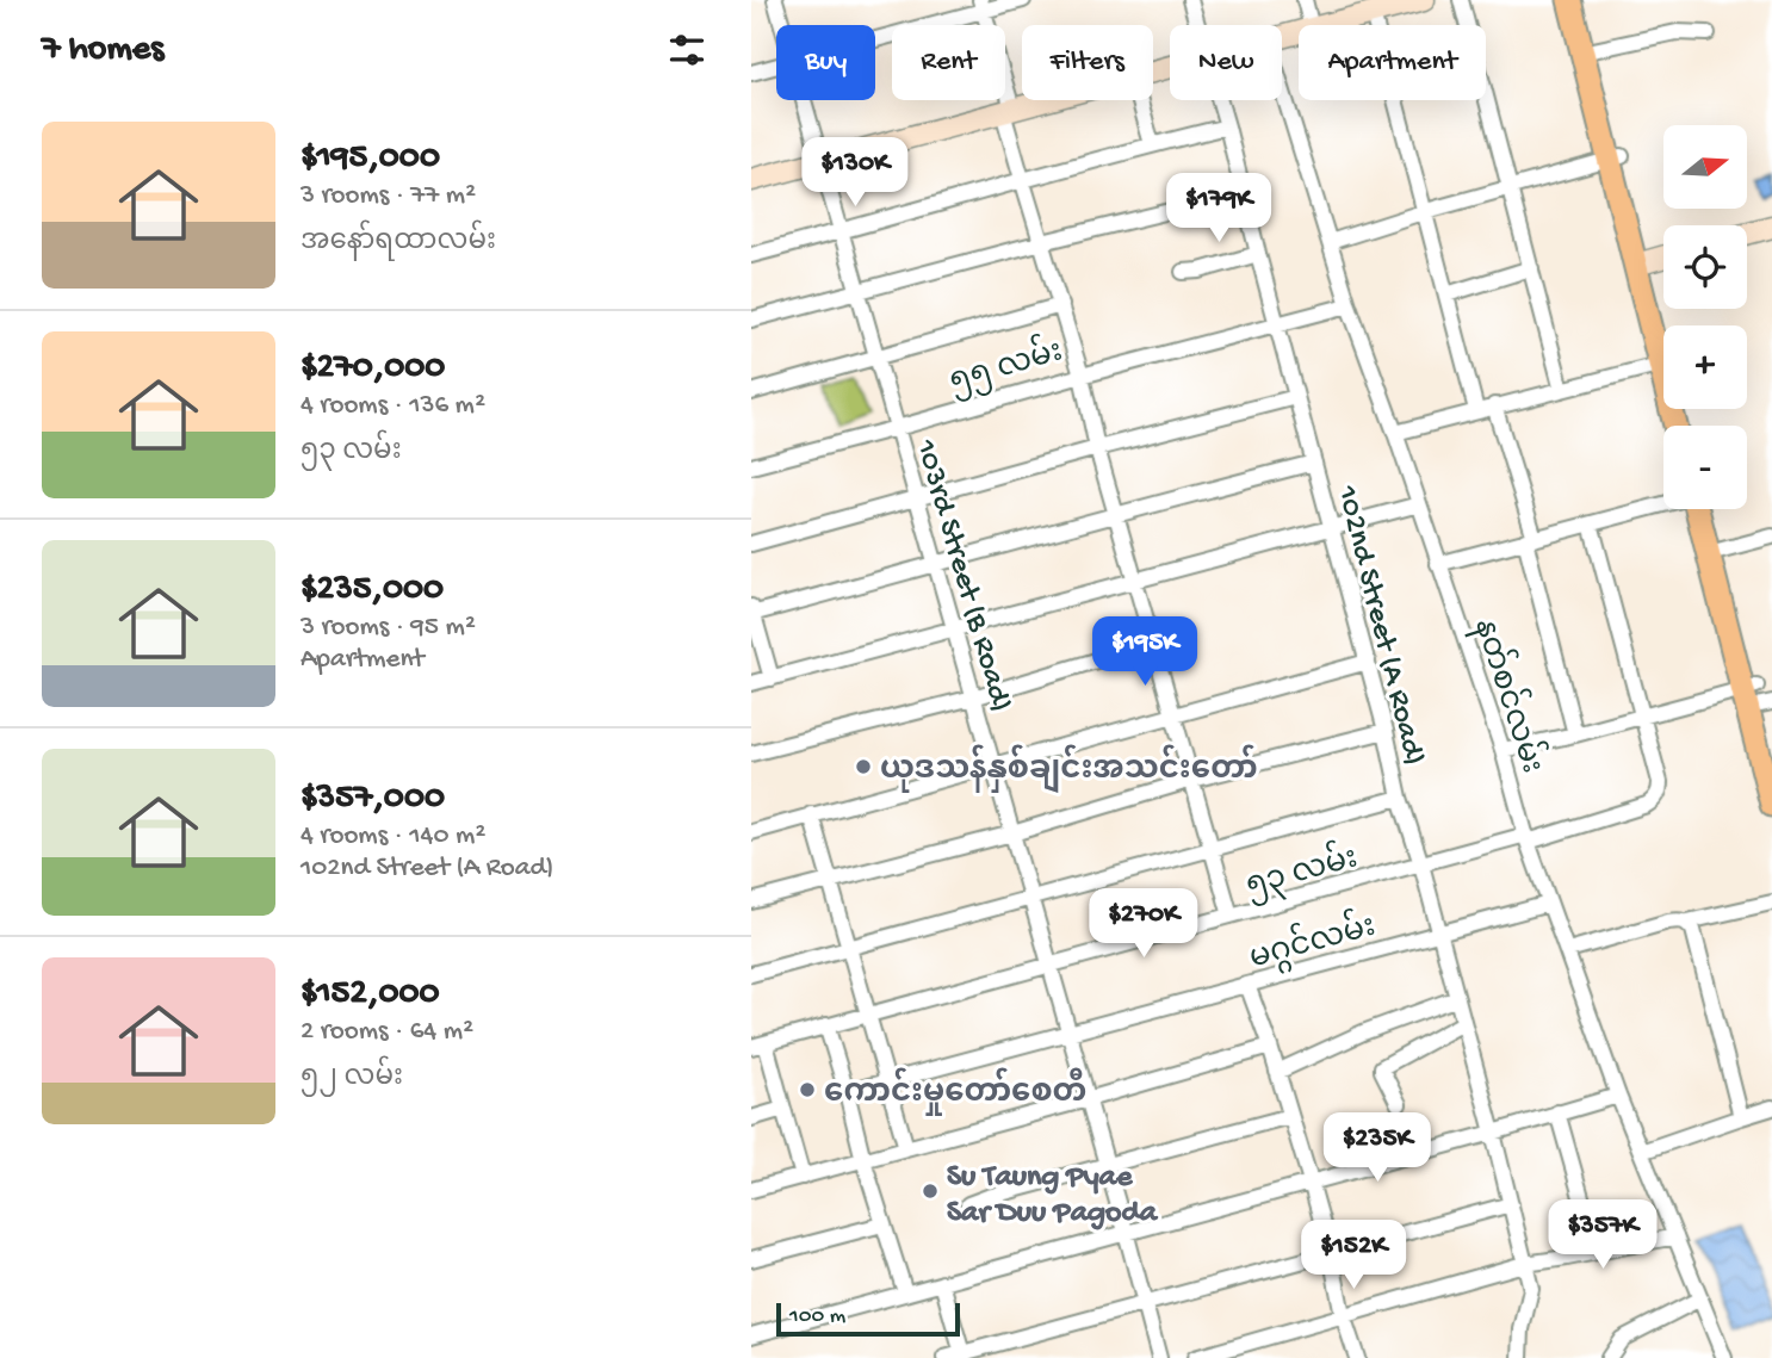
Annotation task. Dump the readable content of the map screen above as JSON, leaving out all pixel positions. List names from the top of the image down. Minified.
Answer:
{"streets":{"street":["၅၅ လမ်း","103rd Street (B Road)","102nd Street (A Road)","နတ်စင်လမ်း","၅၃ လမ်း","မဂ္ဂင်လမ်း"]},"crossings":[["၅၅ လမ်း","103rd Street (B Road)"],["၅၅ လမ်း","102nd Street (A Road)"],["၅၅ လမ်း","နတ်စင်လမ်း"],["103rd Street (B Road)","၅၃ လမ်း"],["103rd Street (B Road)","မဂ္ဂင်လမ်း"],["102nd Street (A Road)","၅၃ လမ်း"],["102nd Street (A Road)","မဂ္ဂင်လမ်း"],["နတ်စင်လမ်း","၅၃ လမ်း"],["နတ်စင်လမ်း","မဂ္ဂင်လမ်း"]],"places":["ယုဒသန်နှစ်ချင်းအသင်းတော်","ကောင်းမှုတော်စေတီ","Su Taung Pyae Sar Duu Pagoda"],"scale_bar":"100 m","north":"right","page":{"heading":"7 homes","chip":["Buy","Rent","Filters","New","Apartment"],"list":[{"name":"$195,000","note":"3 rooms · 77 m² · အနော်ရထာလမ်း"},{"name":"$270,000","note":"4 rooms · 136 m² · ၅၃ လမ်း"},{"name":"$235,000","note":"3 rooms · 95 m² · Apartment"},{"name":"$357,000","note":"4 rooms · 140 m² · 102nd Street (A Road)"},{"name":"$152,000","note":"2 rooms · 64 m² · ၅၂ လမ်း"}],"map_buttons":["+","−"],"price":["$130K","$179K","$195K","$270K","$235K","$357K","$152K"],"scale":"100 m"}}
